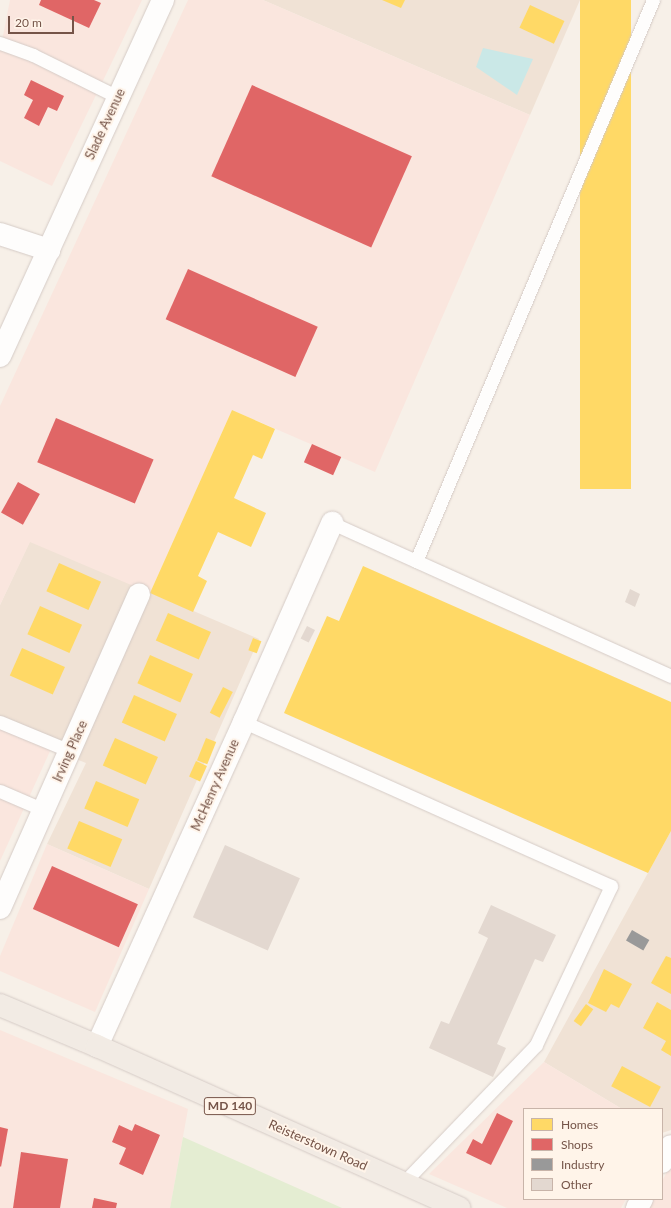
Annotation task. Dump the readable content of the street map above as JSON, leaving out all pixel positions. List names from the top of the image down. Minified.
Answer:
{"streets":{"main road":["MD 140","Reisterstown Road"],"street":["Slade Avenue","Irving Place","McHenry Avenue"]},"crossings":[["McHenry Avenue","Reisterstown Road"]],"legend":["Homes","Shops","Industry","Other"],"scale_bar":"20 m"}
